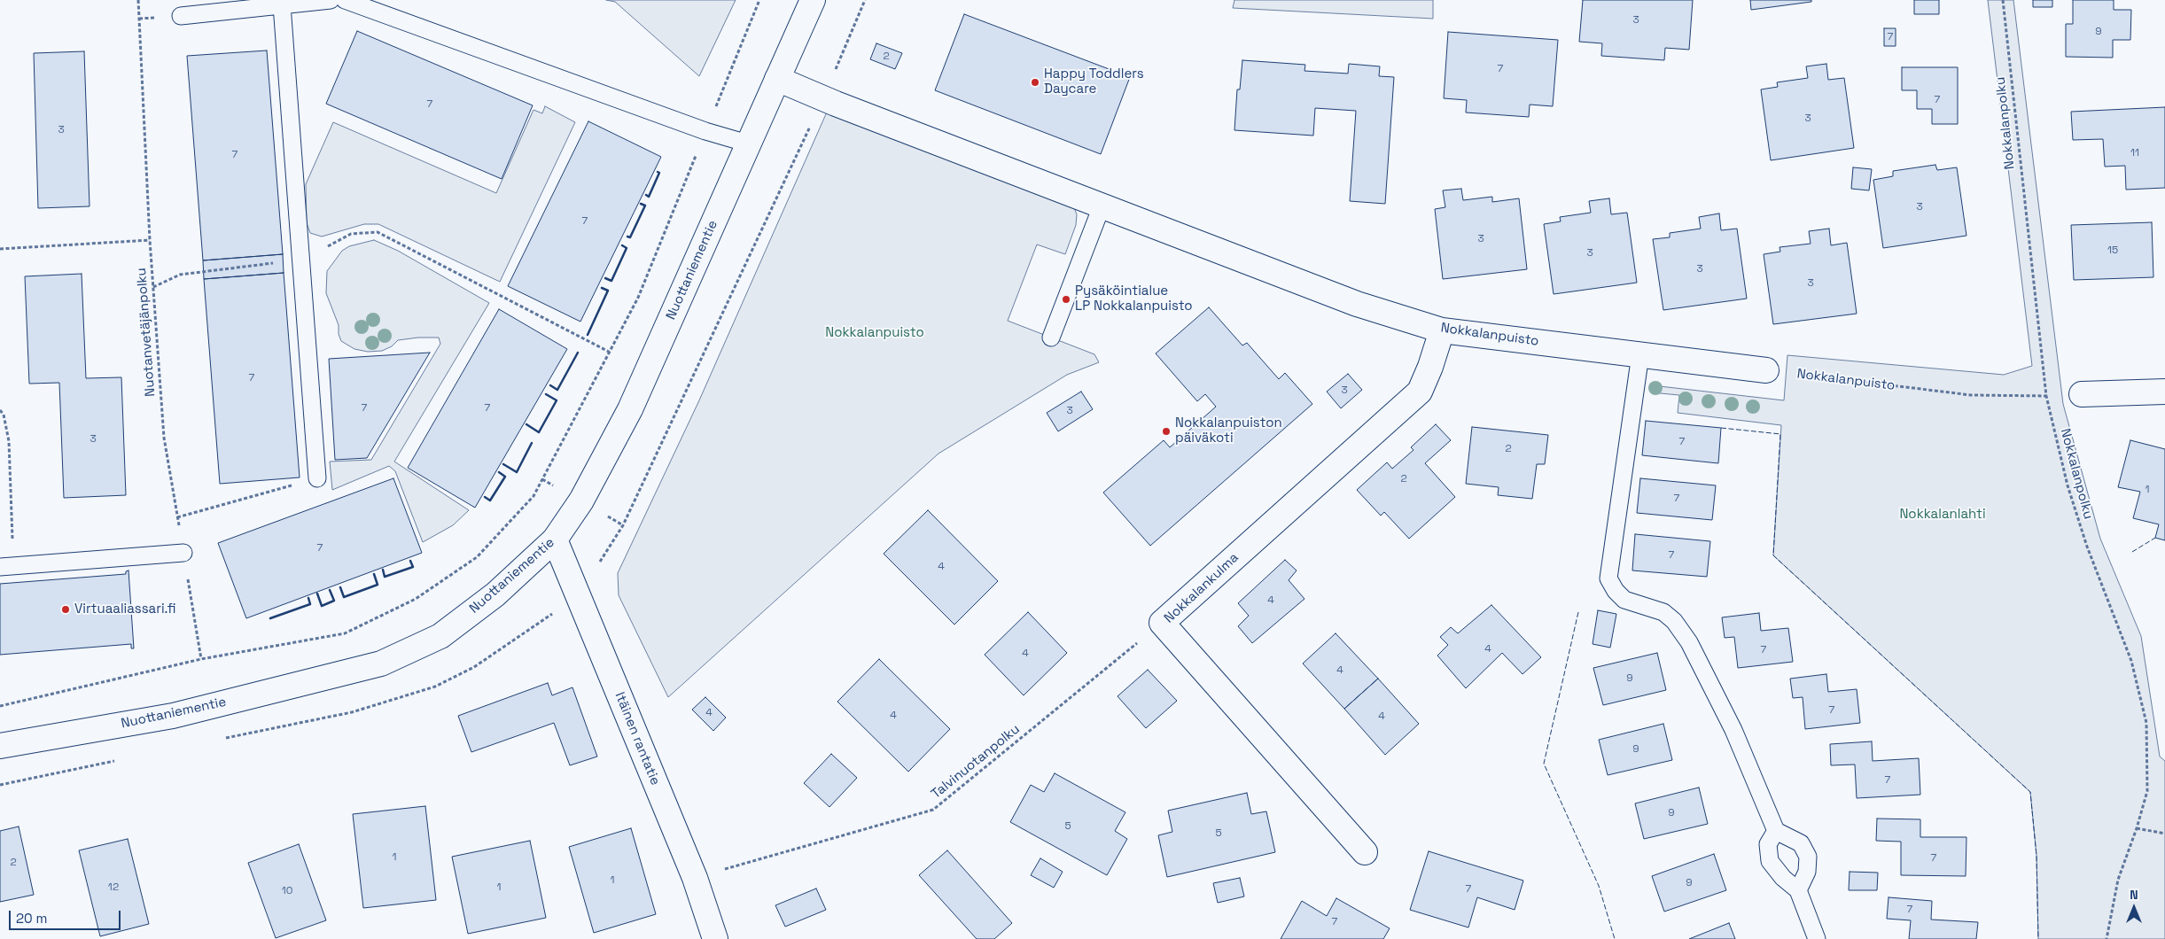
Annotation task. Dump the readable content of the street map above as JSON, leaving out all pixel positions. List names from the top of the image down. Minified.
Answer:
{"streets":{"street":["Nuottaniementie","Nokkalanpuisto","Nokkalankulma","Itäinen rantatie"],"path":["Nokkalanpolku","Nuotanvetäjänpolku","Talvinuotanpolku"]},"crossings":[["Nokkalanpolku","Nokkalanpuisto"],["Nuottaniementie","Nokkalanpuisto"],["Nuottaniementie","Itäinen rantatie"],["Nokkalanpuisto","Nokkalankulma"],["Nokkalankulma","Talvinuotanpolku"],["Itäinen rantatie","Talvinuotanpolku"]],"parks":["Nokkalanpuisto","Nokkalanlahti"],"places":["Happy Toddlers Daycare","Pysäköintialue LP Nokkalanpuisto","Nokkalanpuiston päiväkoti","Virtuaaliassari.fi"],"house_numbers":["3","9","7","2","7","7","7","3","3","11","7","3","7","3","15","3","3","3","7","3","7","7","3","3","7","2","2","1","7","7","7","4","4","4","7","4","4","9","7","4","4","4","9","7","9","5","5","1","7","2","1","9","12","1","7","10","7","7"],"scale_bar":"20 m","north":"top"}
